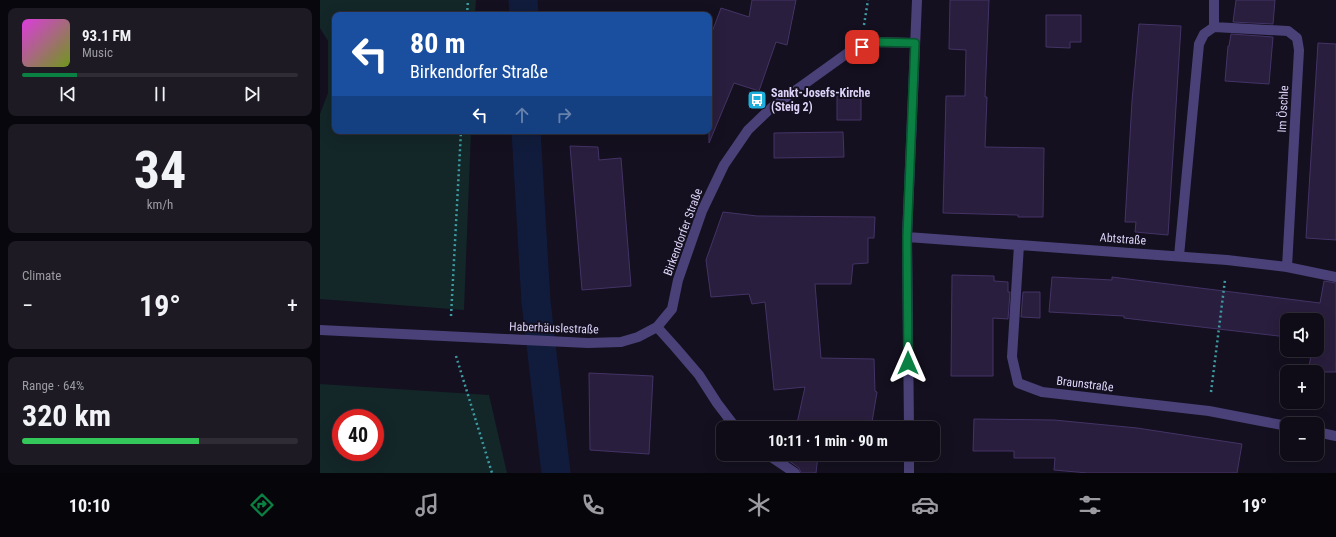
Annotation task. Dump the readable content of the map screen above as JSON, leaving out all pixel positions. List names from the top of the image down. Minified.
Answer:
{"streets":{"street":["Im Öschle","Birkendorfer Straße","Abtstraße","Haberhäuslestraße","Braunstraße"]},"crossings":[["Im Öschle","Abtstraße"],["Birkendorfer Straße","Haberhäuslestraße"],["Abtstraße","Braunstraße"]],"places":{"bus stop":["Sankt-Josefs-Kirche (Steig 2)"]},"page":{"turn":["80 m","Birkendorfer Straße"],"song":["93.1 FM","Music"],"tile":[["34","km/h"],"Climate",["Range · 64%","320 km"]],"heat":["−","19°","+"],"map_buttons":["+","−"],"limit":"40","trip":"10:11 · 1 min · 90 m","tabs":["10:10","19°"]}}
